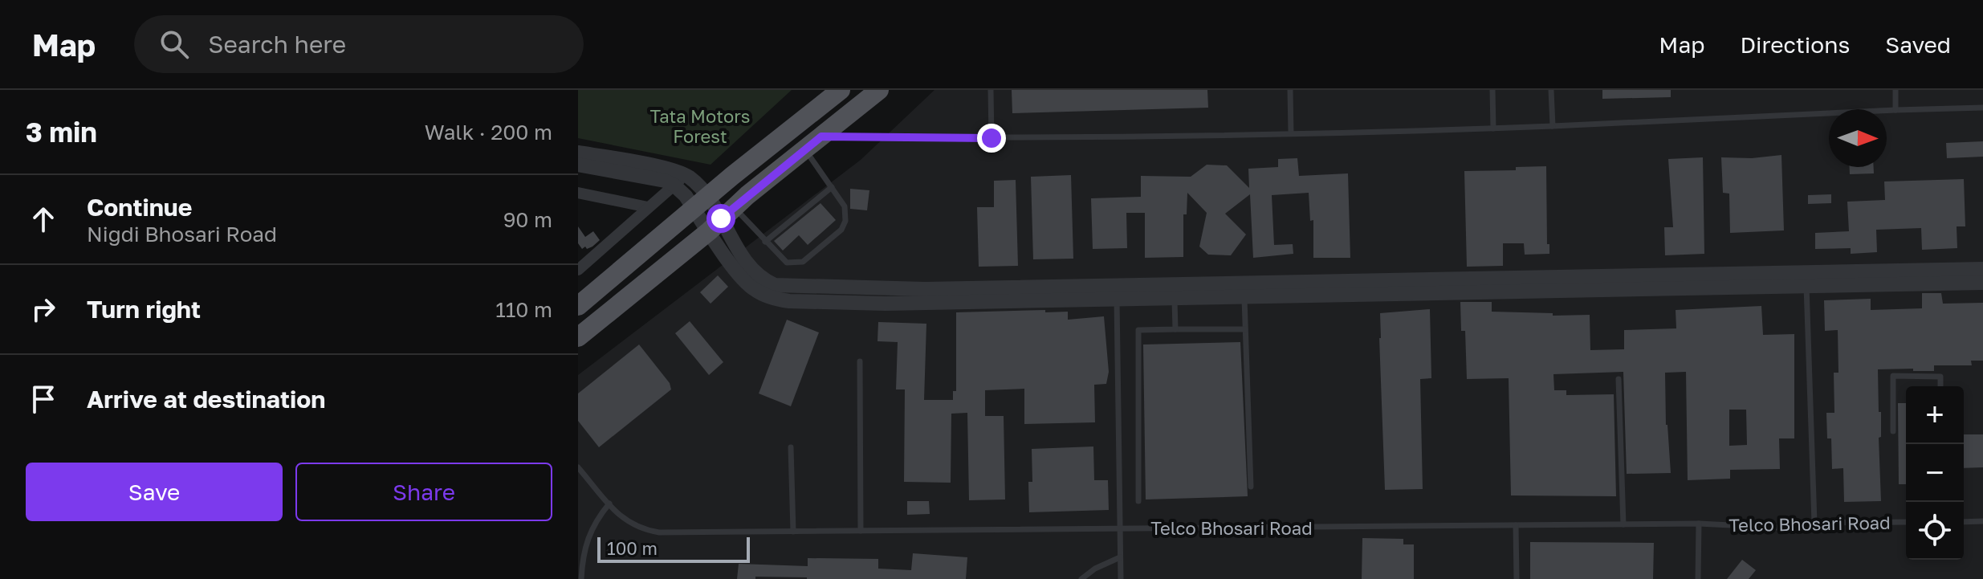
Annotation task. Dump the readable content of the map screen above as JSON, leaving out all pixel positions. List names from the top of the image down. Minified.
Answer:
{"streets":{"lane":["Telco Bhosari Road"]},"parks":["Tata Motors Forest"],"scale_bar":"100 m","north":"right","page":{"header":"Map","search":"Search here","nav":["Map","Directions","Saved"],"heading":["3 min","Walk · 200 m"],"list":[["Continue","Nigdi Bhosari Road","90 m"],["Turn right","110 m"],"Arrive at destination"],"map_buttons":["+","−"],"buttons":["Save","Share"],"scale":"100 m"}}
